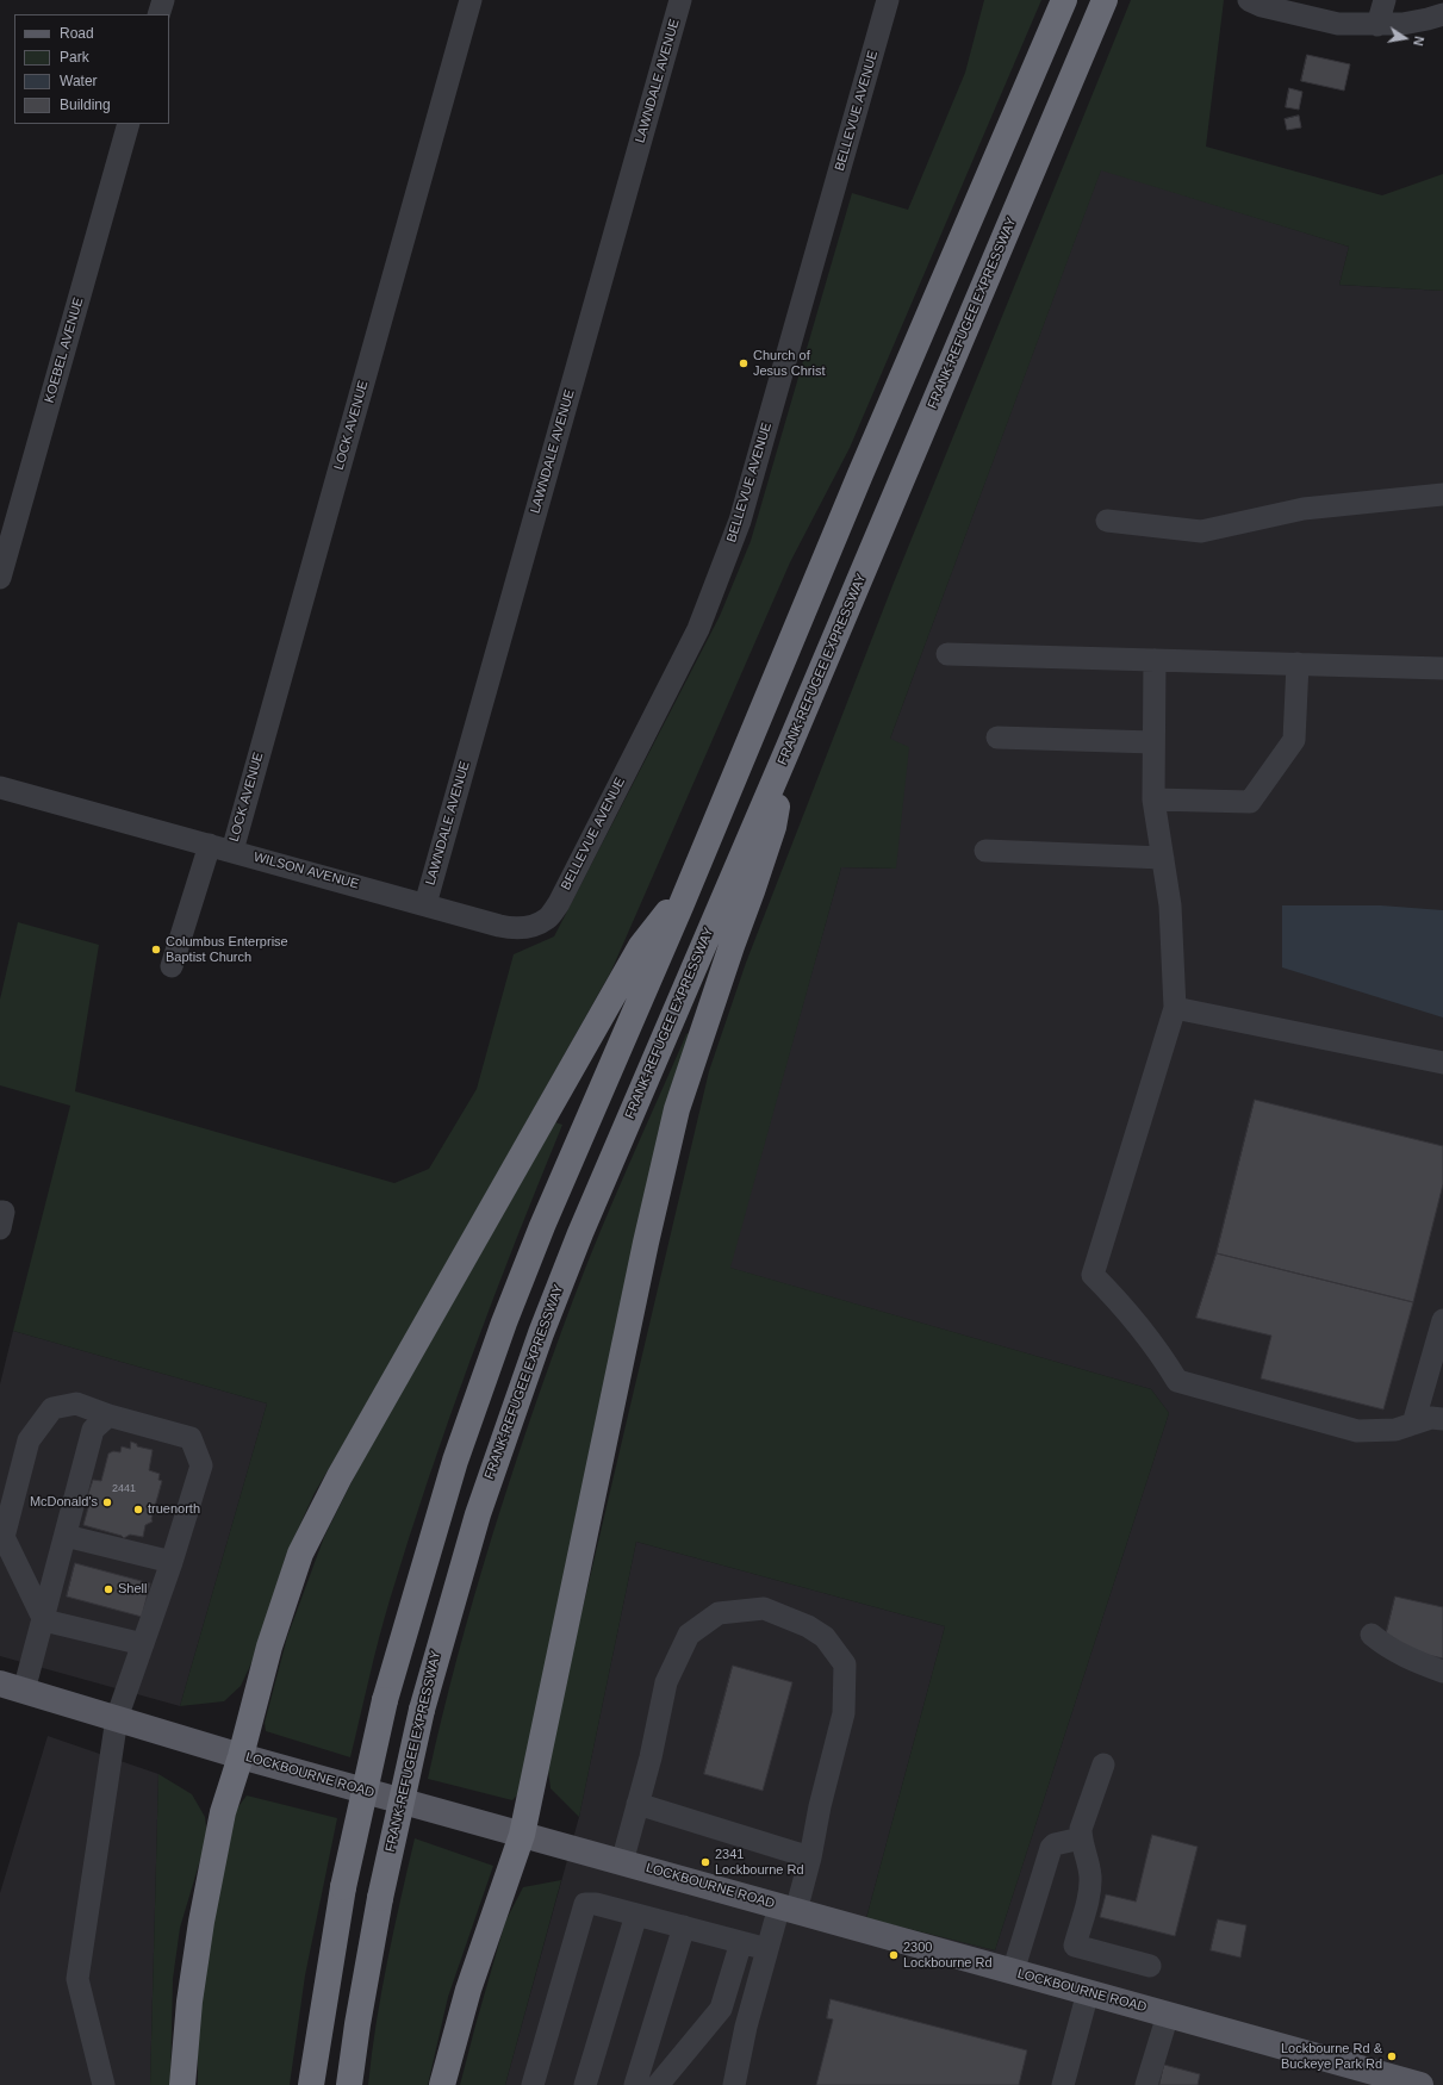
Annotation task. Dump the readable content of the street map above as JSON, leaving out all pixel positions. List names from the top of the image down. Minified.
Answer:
{"streets":{"highway":["FRANK-REFUGEE EXPRESSWAY"],"main road":["LOCKBOURNE ROAD"],"street":["LAWNDALE AVENUE","BELLEVUE AVENUE","KOEBEL AVENUE","LOCK AVENUE","WILSON AVENUE"]},"crossings":[["LAWNDALE AVENUE","WILSON AVENUE"],["BELLEVUE AVENUE","WILSON AVENUE"],["LOCK AVENUE","WILSON AVENUE"]],"places":["Church of Jesus Christ","Columbus Enterprise Baptist Church","McDonald's","truenorth","Shell","2341 Lockbourne Rd","2300 Lockbourne Rd","Lockbourne Rd & Buckeye Park Rd"],"house_numbers":["2441"],"legend":["Road","Park","Water","Building"],"north":"right"}
